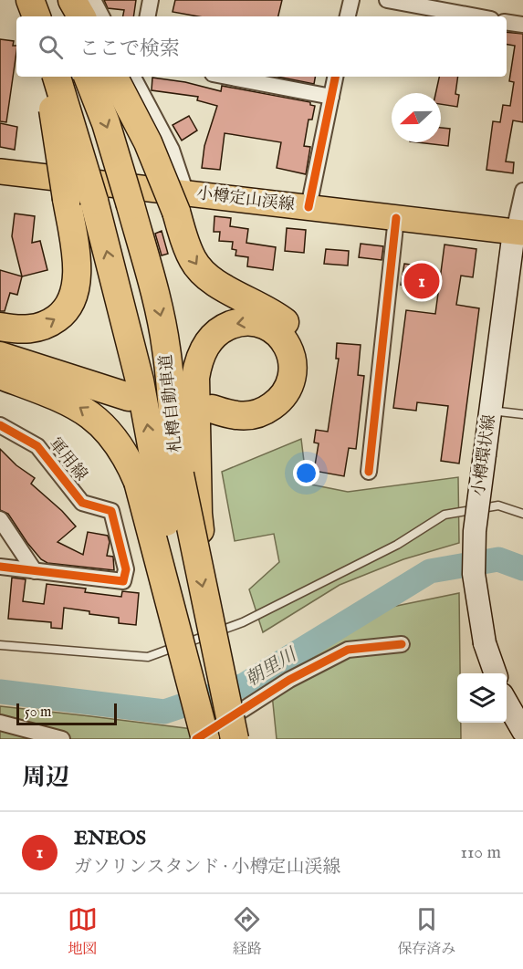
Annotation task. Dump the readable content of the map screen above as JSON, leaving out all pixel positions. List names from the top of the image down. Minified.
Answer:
{"streets":{"highway":["札樽自動車道"],"main road":["小樽定山渓線","小樽環状線"],"street":["軍用線"]},"crossings":[["小樽定山渓線","小樽環状線"]],"water":["朝里川"],"scale_bar":"50 m","north":"left","page":{"search":"ここで検索","pins":"1","scale":"50 m","heading":"周辺","list":[{"mark":"1","name":"ENEOS","note":"ガソリンスタンド · 小樽定山渓線","value":"110 m"}],"nav":["地図","経路","保存済み"]}}
